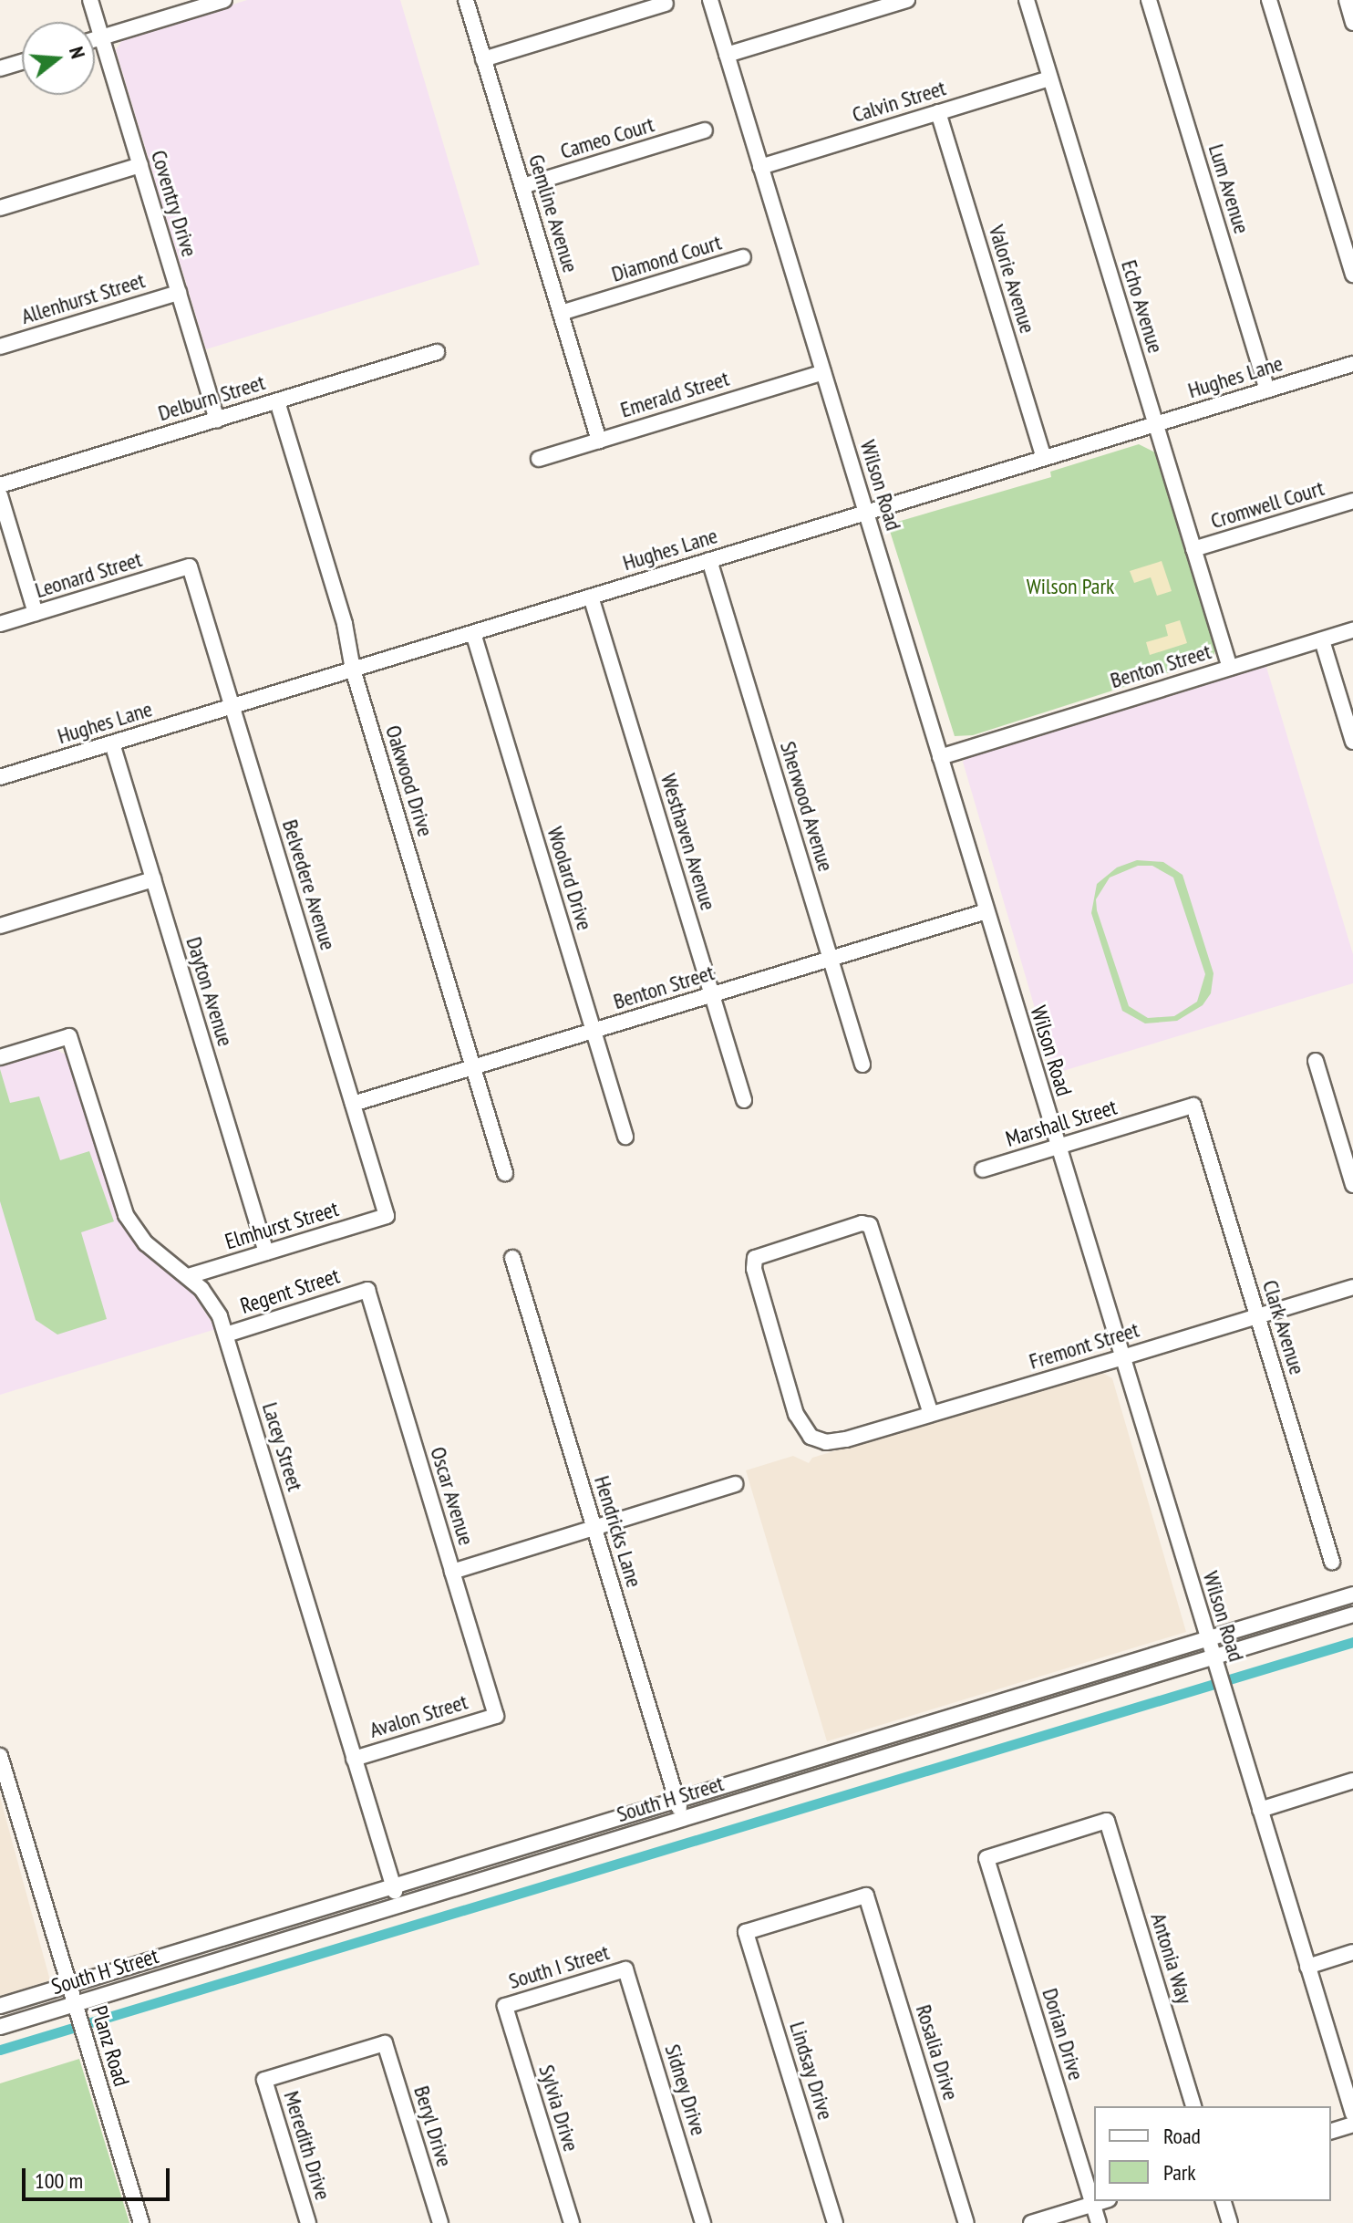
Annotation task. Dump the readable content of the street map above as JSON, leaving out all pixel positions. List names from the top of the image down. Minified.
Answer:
{"streets":{"street":["Calvin Street","Cameo Court","Lum Avenue","Coventry Drive","Gemline Avenue","Diamond Court","Valorie Avenue","Allenhurst Street","Echo Avenue","Hughes Lane","Emerald Street","Delburn Street","Wilson Road","Cromwell Court","Leonard Street","Benton Street","Oakwood Drive","Sherwood Avenue","Westhaven Avenue","Woolard Drive","Belvedere Avenue","Dayton Avenue","Marshall Street","Elmhurst Street","Regent Street","Clark Avenue","Fremont Street","Lacey Street","Oscar Avenue","Hendricks Lane","Avalon Street","South H Street","Antonia Way","South I Street","Dorian Drive","Planz Road","Rosalia Drive","Lindsay Drive","Sidney Drive","Sylvia Drive","Beryl Drive","Meredith Drive"]},"crossings":[["Calvin Street","Valorie Avenue"],["Calvin Street","Echo Avenue"],["Calvin Street","Wilson Road"],["Cameo Court","Gemline Avenue"],["Lum Avenue","Hughes Lane"],["Coventry Drive","Allenhurst Street"],["Coventry Drive","Delburn Street"],["Gemline Avenue","Diamond Court"],["Gemline Avenue","Emerald Street"],["Valorie Avenue","Hughes Lane"],["Echo Avenue","Hughes Lane"],["Echo Avenue","Cromwell Court"],["Echo Avenue","Benton Street"],["Hughes Lane","Wilson Road"],["Hughes Lane","Oakwood Drive"],["Hughes Lane","Sherwood Avenue"],["Hughes Lane","Westhaven Avenue"],["Hughes Lane","Woolard Drive"],["Hughes Lane","Belvedere Avenue"],["Hughes Lane","Dayton Avenue"],["Emerald Street","Wilson Road"],["Delburn Street","Oakwood Drive"],["Wilson Road","Benton Street"],["Wilson Road","Marshall Street"],["Wilson Road","Fremont Street"],["Wilson Road","South H Street"],["Leonard Street","Belvedere Avenue"],["Benton Street","Oakwood Drive"],["Benton Street","Sherwood Avenue"],["Benton Street","Westhaven Avenue"],["Benton Street","Woolard Drive"],["Benton Street","Belvedere Avenue"],["Belvedere Avenue","Elmhurst Street"],["Dayton Avenue","Elmhurst Street"],["Marshall Street","Clark Avenue"],["Elmhurst Street","Lacey Street"],["Regent Street","Lacey Street"],["Regent Street","Oscar Avenue"],["Clark Avenue","Fremont Street"],["Lacey Street","Avalon Street"],["Lacey Street","South H Street"],["Oscar Avenue","Avalon Street"],["Hendricks Lane","South H Street"],["South H Street","Planz Road"],["Antonia Way","Dorian Drive"],["South I Street","Sidney Drive"],["South I Street","Sylvia Drive"],["Rosalia Drive","Lindsay Drive"],["Beryl Drive","Meredith Drive"]],"parks":["Wilson Park"],"legend":["Road","Park"],"scale_bar":"100 m","north":"right"}
